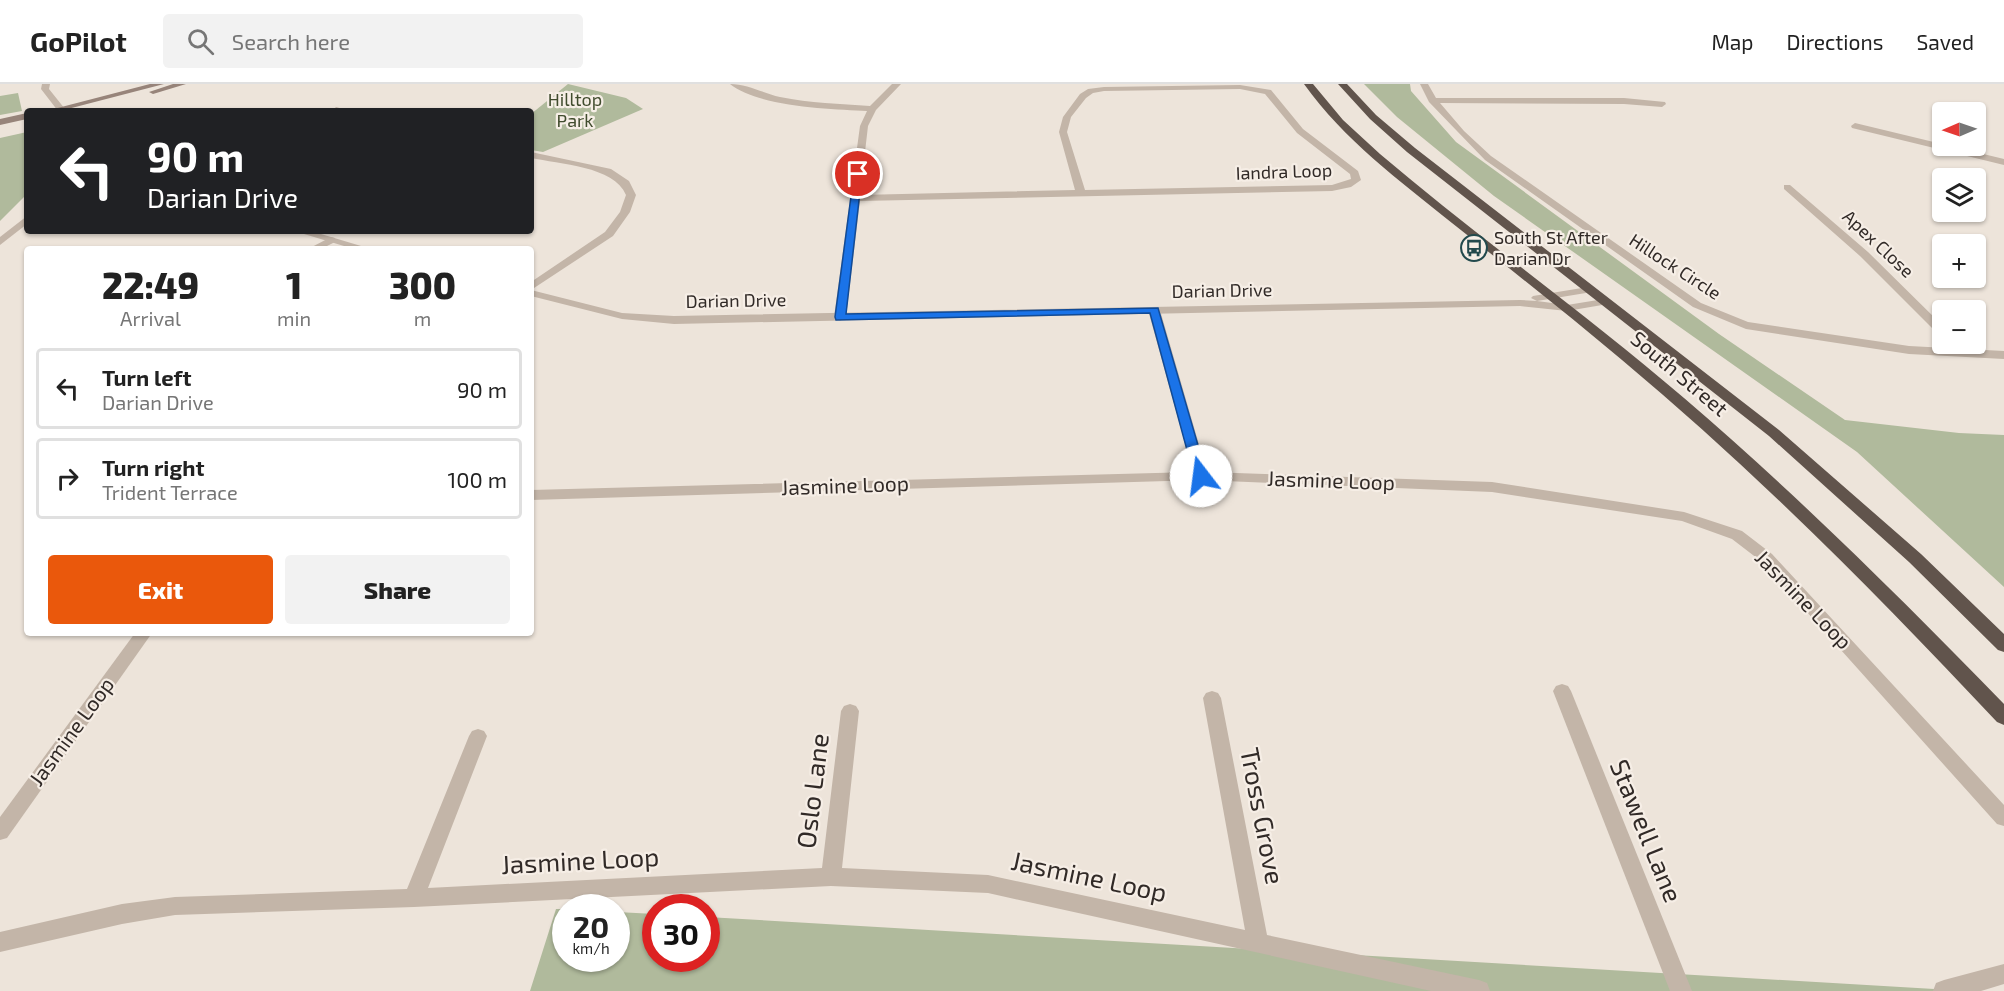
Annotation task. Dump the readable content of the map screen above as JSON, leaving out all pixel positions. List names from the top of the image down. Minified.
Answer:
{"streets":{"highway":["South Street"],"street":["Iandra Loop","Apex Close","Hillock Circle","Darian Drive","Jasmine Loop","Oslo Lane","Tross Grove","Stawell Lane"]},"crossings":[["Darian Drive","South Street"],["Jasmine Loop","Oslo Lane"],["Jasmine Loop","Tross Grove"]],"parks":["Hilltop Park"],"places":{"bus stop":["South St After Darian Dr"]},"north":"left","page":{"header":"GoPilot","search":"Search here","nav":["Map","Directions","Saved"],"map_buttons":["+","−"],"turn":["90 m","Darian Drive"],"eta":["22:49","Arrival","1","min","300","m"],"list":[{"name":"Turn left","note":"Darian Drive","value":"90 m"},{"name":"Turn right","note":"Trident Terrace","value":"100 m"}],"buttons":["Exit","Share"],"speed":"20 km/h","limit":"30"}}
